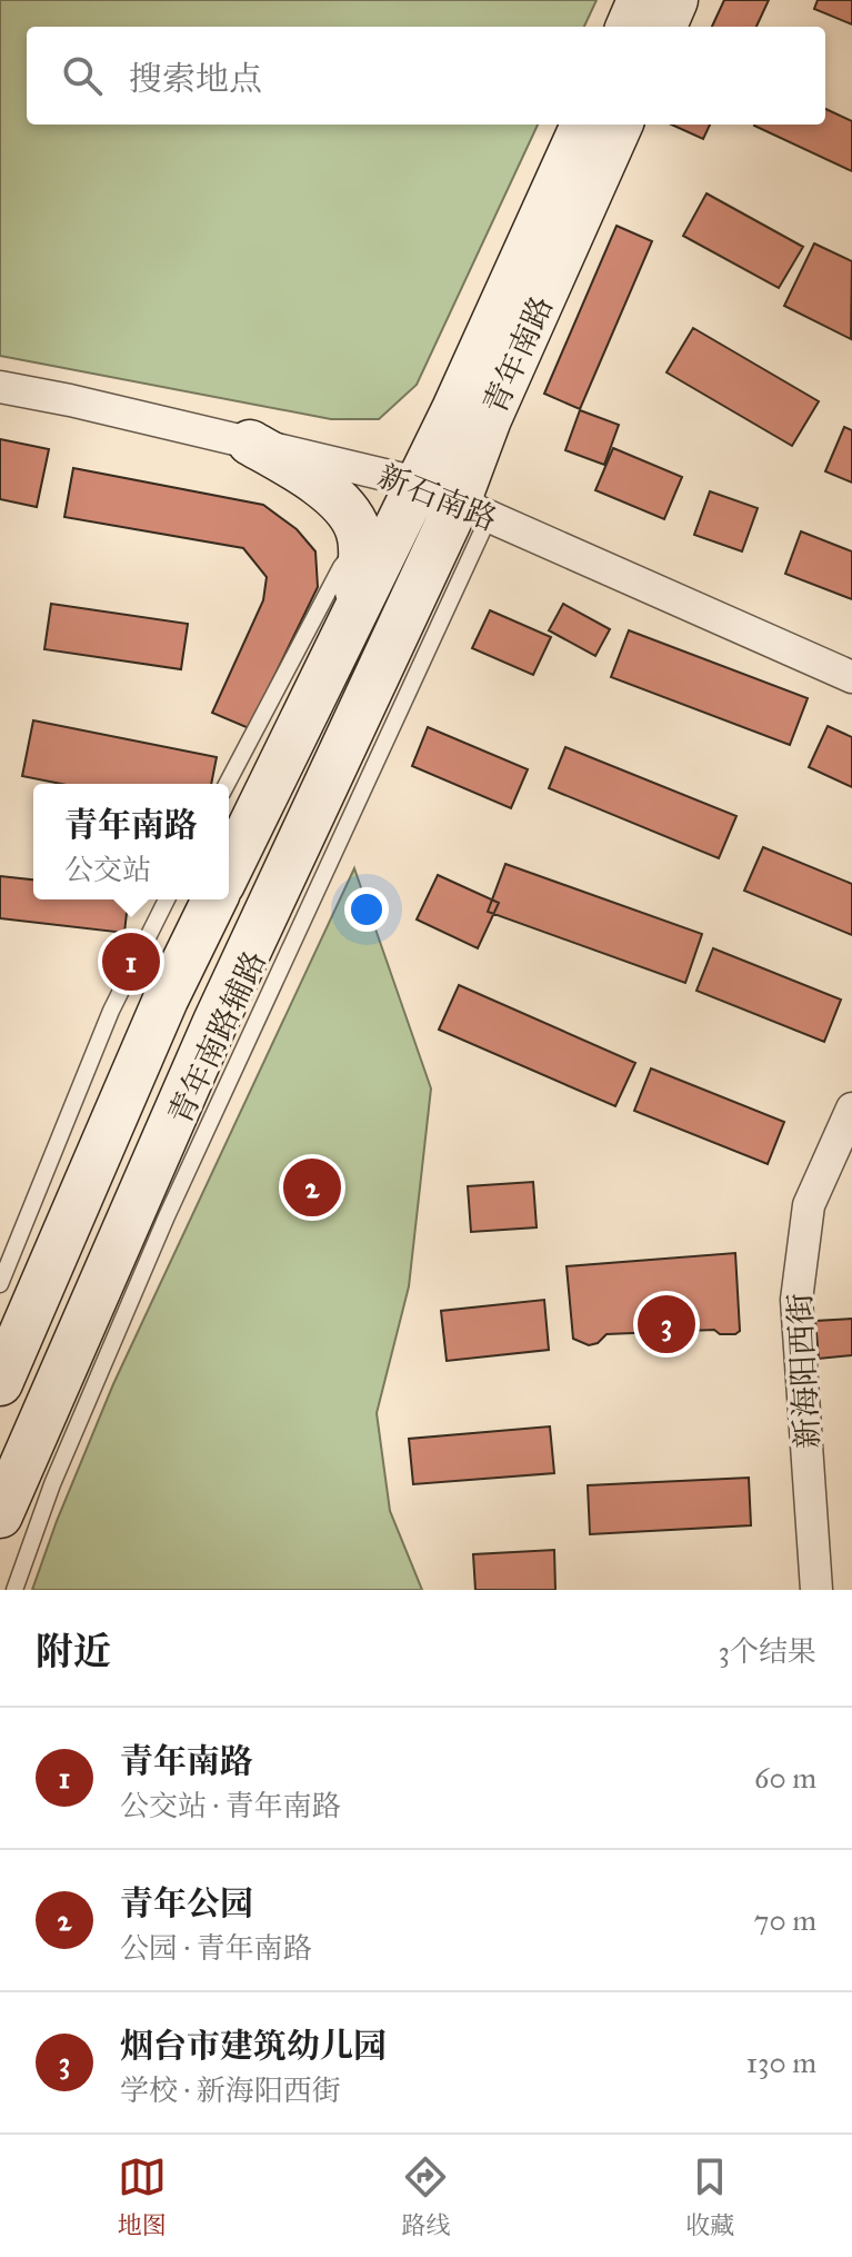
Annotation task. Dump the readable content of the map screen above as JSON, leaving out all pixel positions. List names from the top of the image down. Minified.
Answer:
{"streets":{"main road":["青年南路"],"street":["新石南路","新海阳西街"],"lane":["青年南路辅路"]},"crossings":[["青年南路","新石南路"],["青年南路","青年南路辅路"],["新石南路","青年南路辅路"]],"page":{"search":"搜索地点","popup":["青年南路","公交站"],"pins":["1","2","3"],"heading":["附近","3个结果"],"list":[{"mark":"1","name":"青年南路","note":"公交站 · 青年南路","value":"60 m"},{"mark":"2","name":"青年公园","note":"公园 · 青年南路","value":"70 m"},{"mark":"3","name":"烟台市建筑幼儿园","note":"学校 · 新海阳西街","value":"130 m"}],"nav":["地图","路线","收藏"]}}
